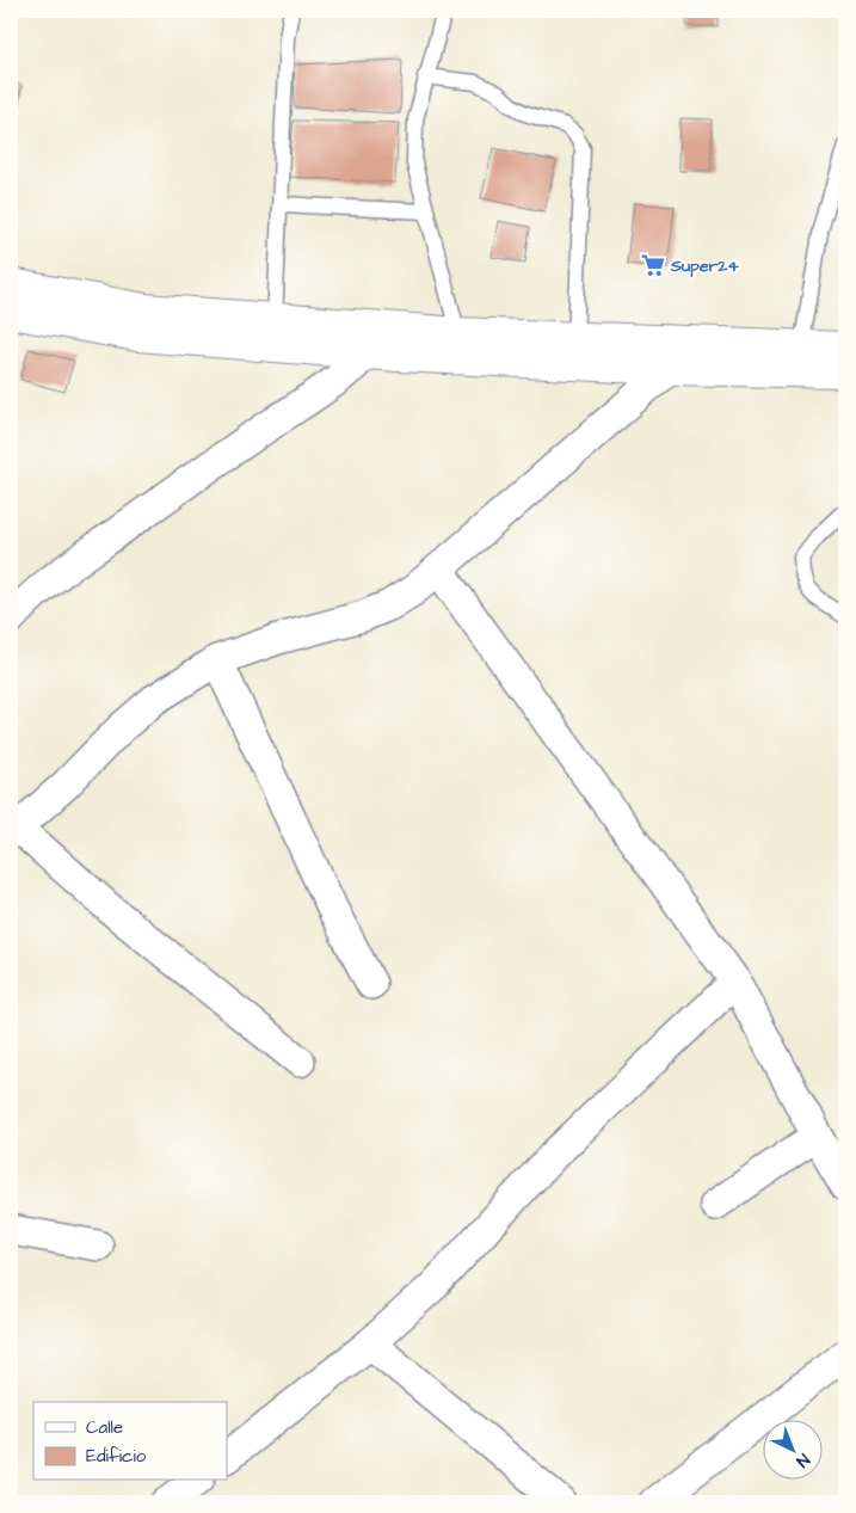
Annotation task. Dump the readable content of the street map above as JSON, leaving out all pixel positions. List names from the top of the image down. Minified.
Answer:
{"places":{"supermarket":["Super24"]},"legend":["Calle","Edificio"],"north":"bottom right"}
